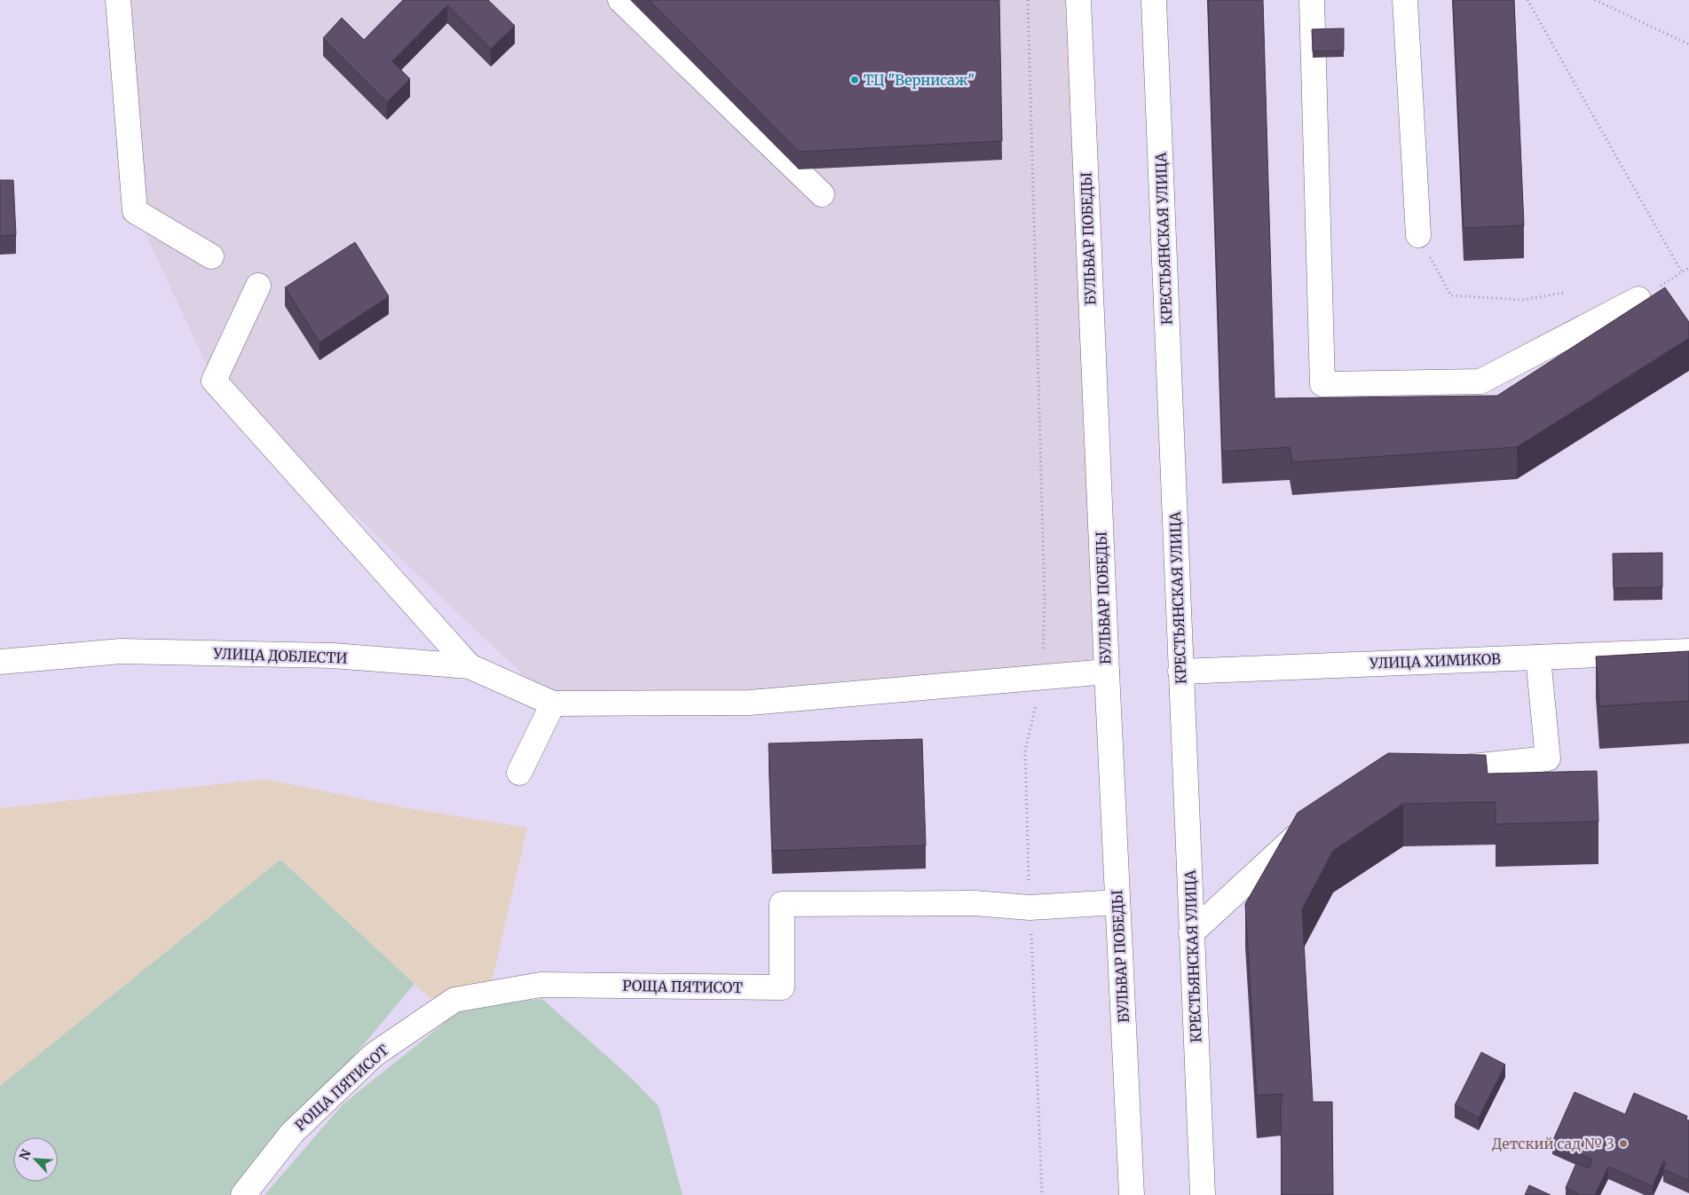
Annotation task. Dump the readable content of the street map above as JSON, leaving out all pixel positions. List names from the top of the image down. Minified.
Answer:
{"streets":{"street":["БУЛЬВАР ПОБЕДЫ","КРЕСТЬЯНСКАЯ УЛИЦА","УЛИЦА ДОБЛЕСТИ","УЛИЦА ХИМИКОВ","РОЩА ПЯТИСОТ"]},"crossings":[["БУЛЬВАР ПОБЕДЫ","РОЩА ПЯТИСОТ"],["КРЕСТЬЯНСКАЯ УЛИЦА","УЛИЦА ХИМИКОВ"]],"places":["ТЦ \"Вернисаж\"","Детский сад № 3"],"north":"top left"}
